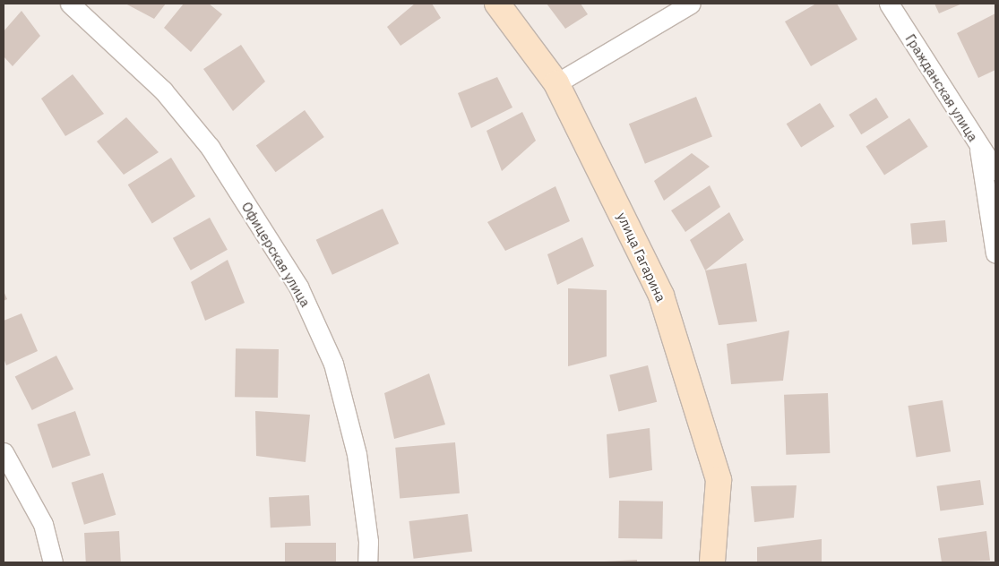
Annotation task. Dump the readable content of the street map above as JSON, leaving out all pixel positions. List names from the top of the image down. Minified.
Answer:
{"streets":{"main road":["улица Гагарина"],"street":["Гражданская улица","Офицерская улица"]}}
